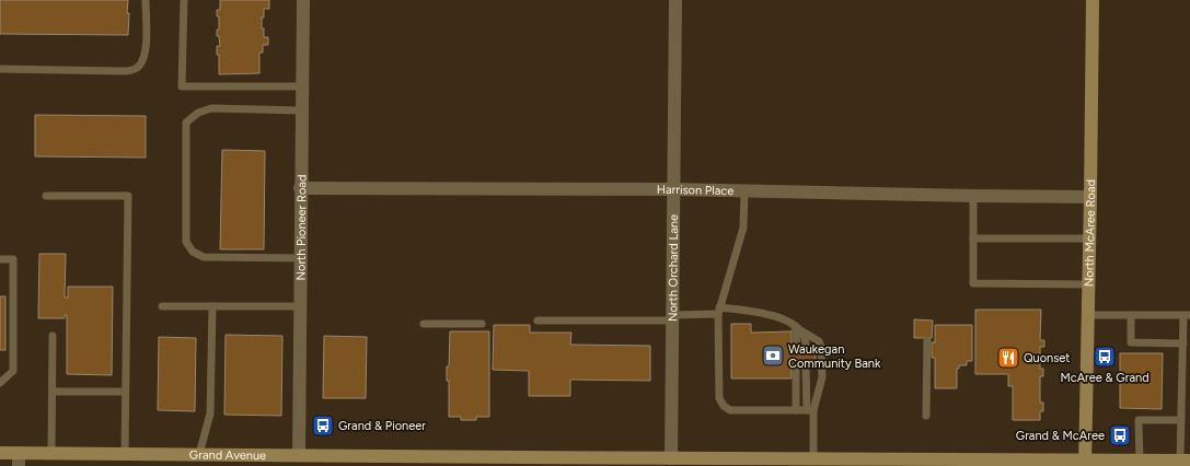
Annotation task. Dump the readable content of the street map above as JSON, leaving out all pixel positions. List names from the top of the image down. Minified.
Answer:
{"streets":{"main road":["North McAree Road","Grand Avenue"],"street":["Harrison Place","North Pioneer Road","North Orchard Lane"]},"crossings":[["Harrison Place","North Pioneer Road"],["Harrison Place","North McAree Road"],["Harrison Place","North Orchard Lane"],["North Pioneer Road","Grand Avenue"],["North McAree Road","Grand Avenue"],["North Orchard Lane","Grand Avenue"]],"places":{"bank":["Waukegan Community Bank"],"bus stop":["McAree & Grand","Grand & Pioneer","Grand & McAree"],"restaurant":["Quonset"]}}
